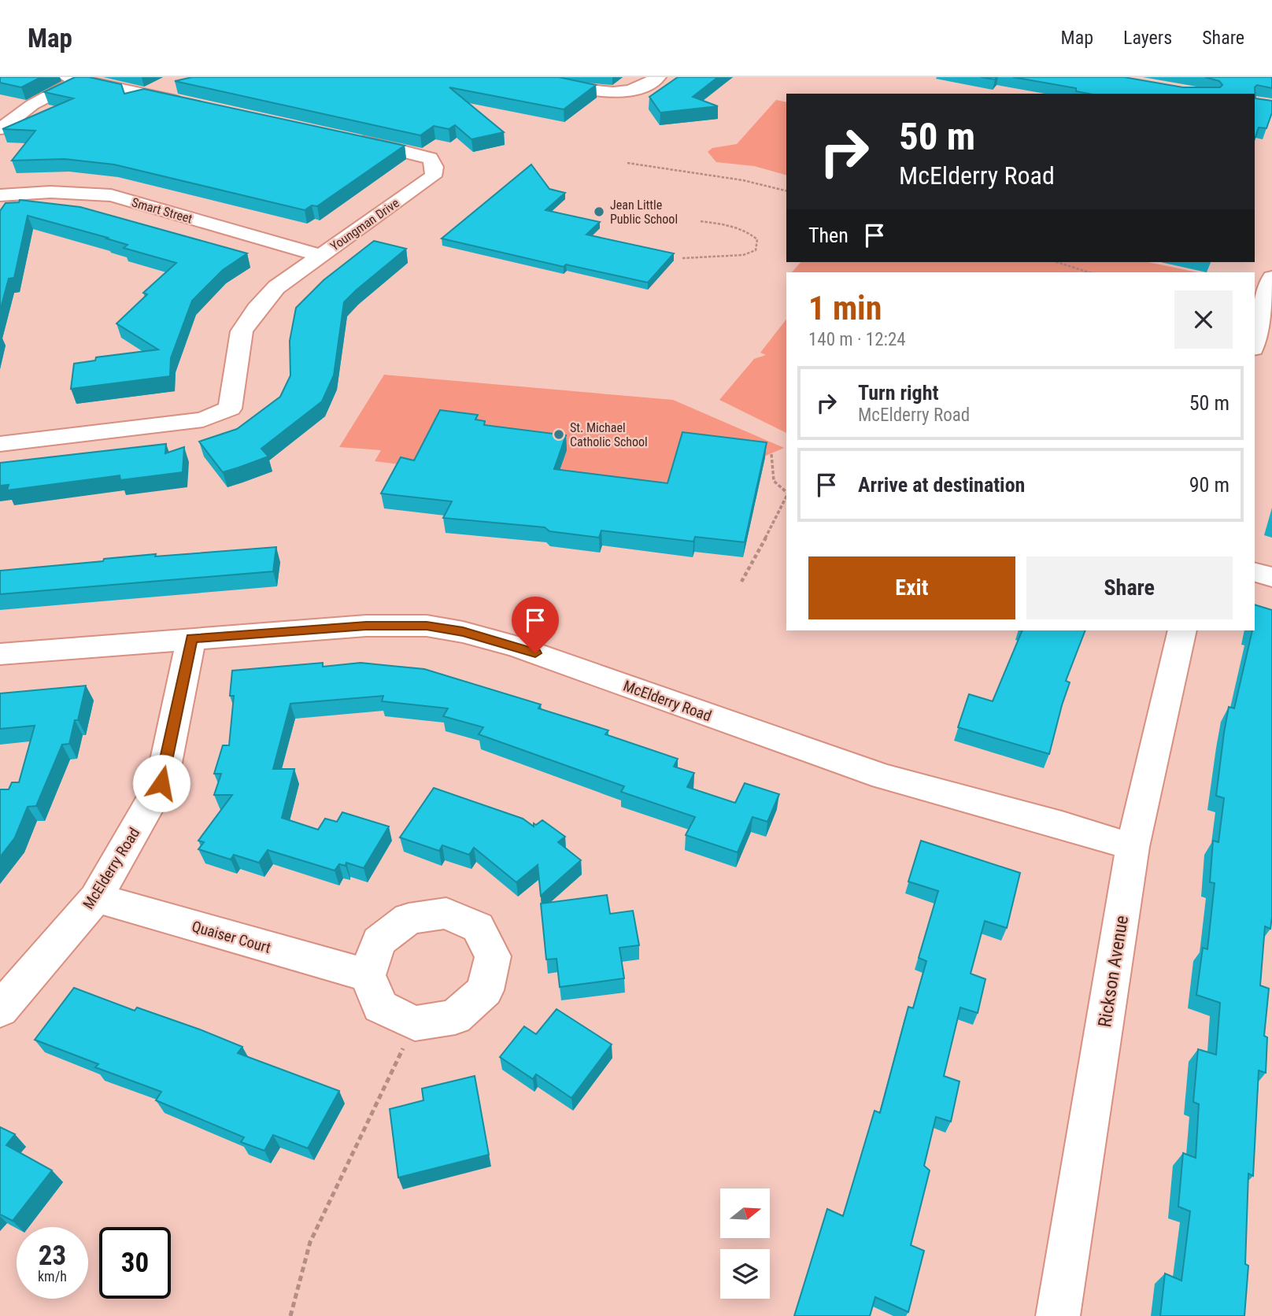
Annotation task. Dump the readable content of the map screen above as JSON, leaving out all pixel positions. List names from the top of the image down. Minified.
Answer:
{"streets":{"street":["Smart Street","Youngman Drive","McElderry Road","Quaiser Court","Rickson Avenue"]},"crossings":[["Smart Street","Youngman Drive"],["McElderry Road","Quaiser Court"],["McElderry Road","Rickson Avenue"]],"places":["Jean Little Public School","St. Michael Catholic School"],"north":"right","page":{"header":"Map","nav":["Map","Layers","Share"],"turn":["50 m","McElderry Road"],"then":"Then","heading":["1 min","140 m · 12:24"],"list":[{"name":"Turn right","note":"McElderry Road","value":"50 m"},{"name":"Arrive at destination","value":"90 m"}],"buttons":["Exit","Share"],"speed":"23 km/h","limit":"30"}}
